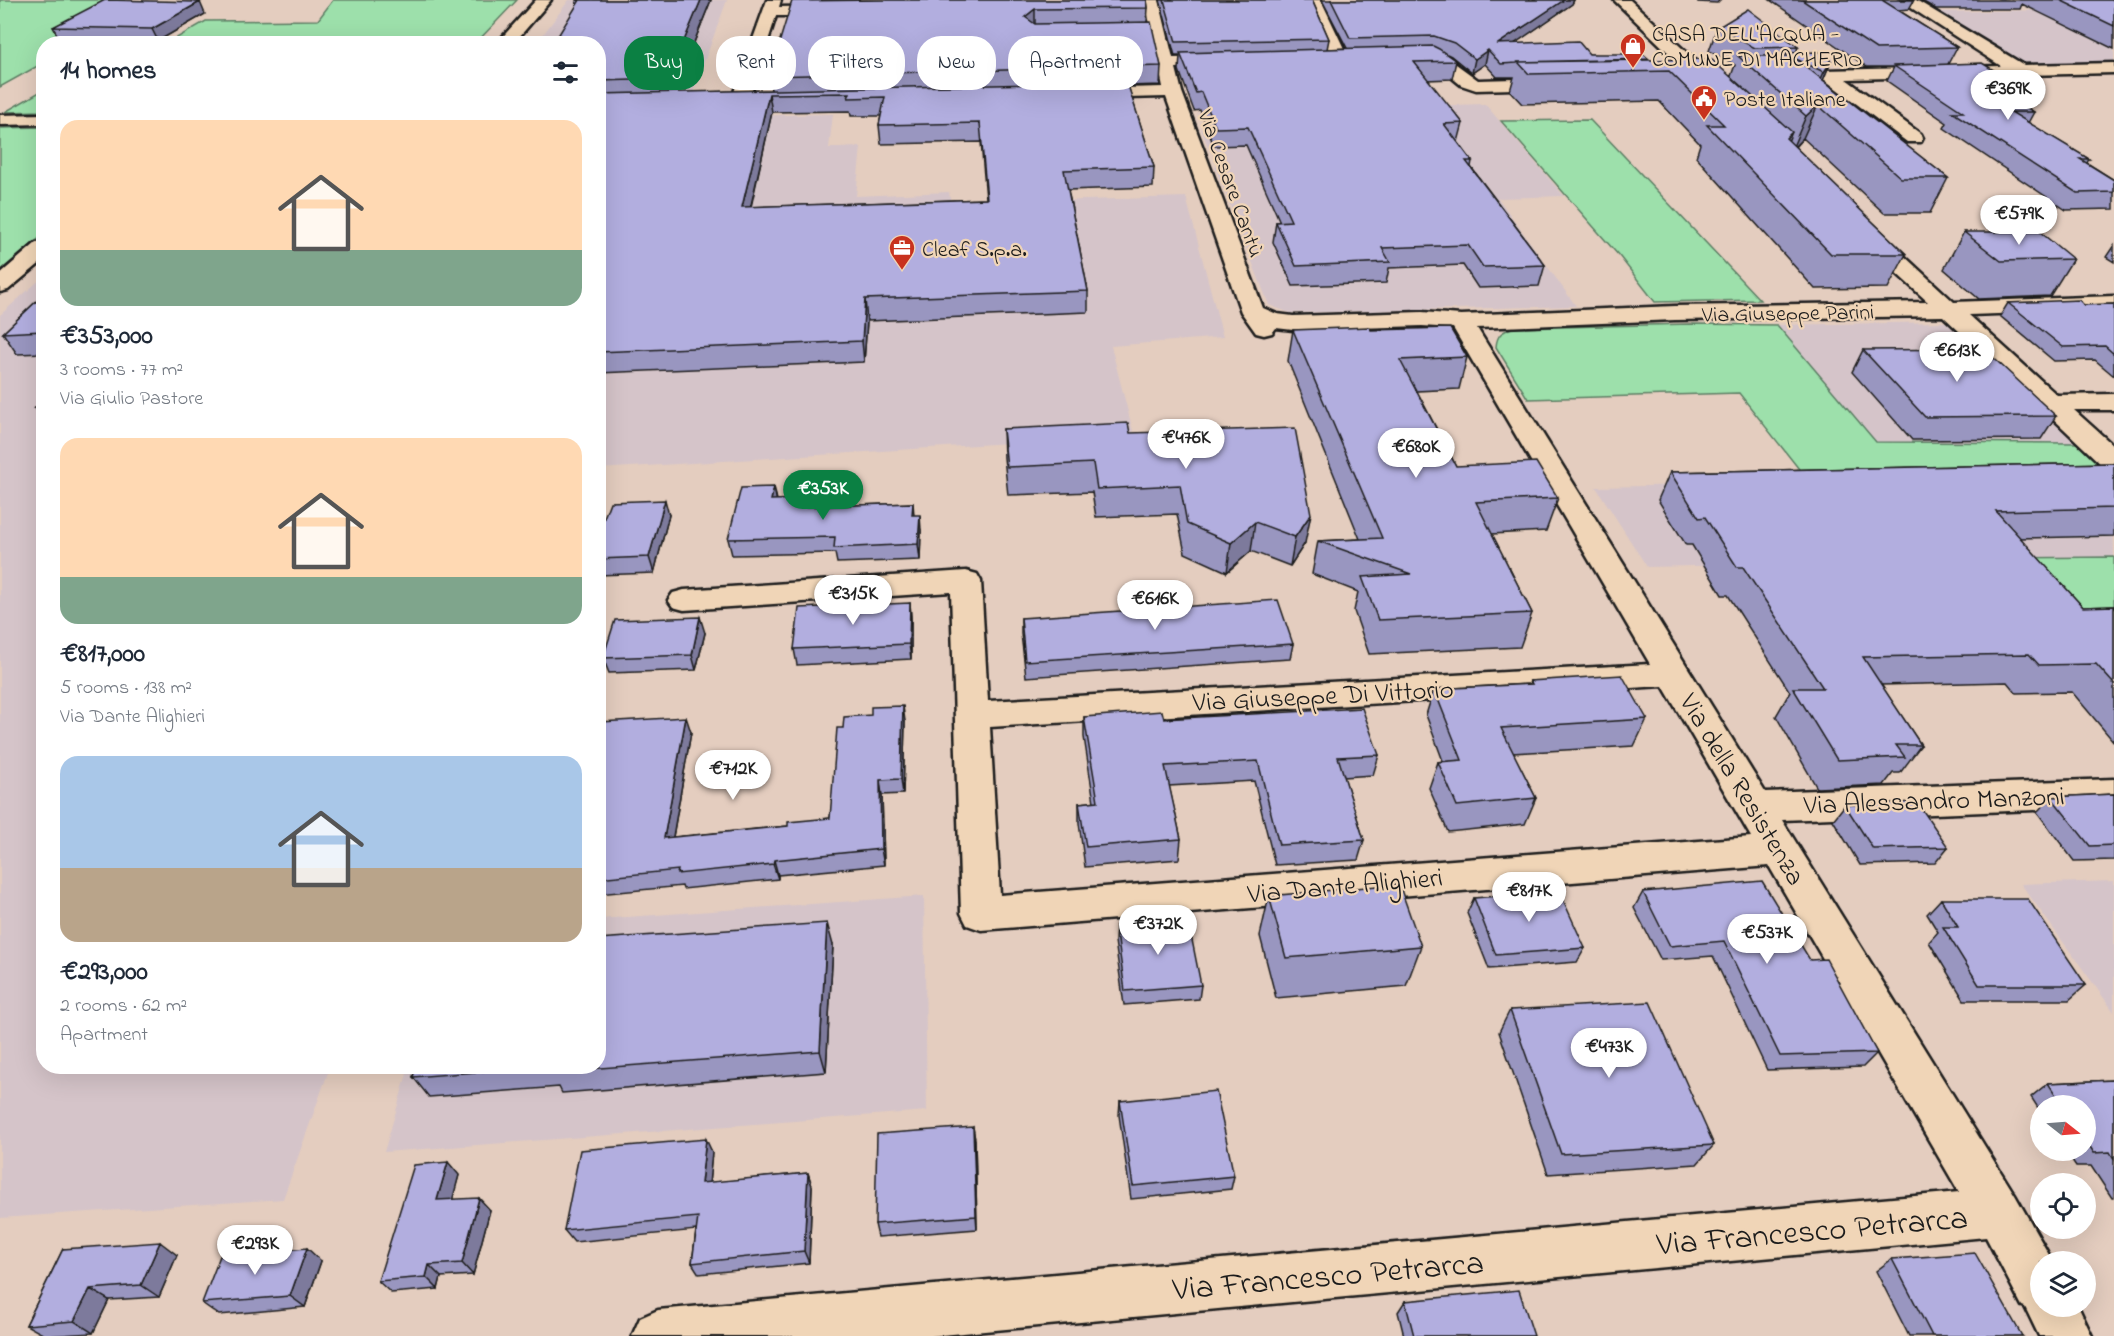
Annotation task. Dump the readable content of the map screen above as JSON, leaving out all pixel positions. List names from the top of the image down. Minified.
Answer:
{"streets":{"street":["Via Cesare Cantù","Via Giuseppe Parini","Via Giuseppe Di Vittorio","Via della Resistenza","Via Alessandro Manzoni","Via Dante Alighieri","Via Francesco Petrarca"]},"crossings":[["Via Cesare Cantù","Via Giuseppe Parini"],["Via Giuseppe Parini","Via della Resistenza"],["Via Giuseppe Di Vittorio","Via della Resistenza"],["Via Giuseppe Di Vittorio","Via Dante Alighieri"],["Via della Resistenza","Via Alessandro Manzoni"],["Via della Resistenza","Via Dante Alighieri"],["Via della Resistenza","Via Francesco Petrarca"]],"places":{"shop":["CASA DELL'ACQUA - COMUNE DI MACHERIO"],"public building":["Poste Italiane"],"office":["Cleaf S.p.a."]},"north":"right","page":{"chip":["Buy","Rent","Filters","New","Apartment"],"heading":"14 homes","price":["€369K","€579K","€613K","€476K","€680K","€353K","€315K","€616K","€712K","€817K","€372K","€537K","€473K","€293K"],"list":[{"name":"€353,000","note":"3 rooms · 77 m² · Via Giulio Pastore"},{"name":"€817,000","note":"5 rooms · 138 m² · Via Dante Alighieri"},{"name":"€293,000","note":"2 rooms · 62 m² · Apartment"}]}}
